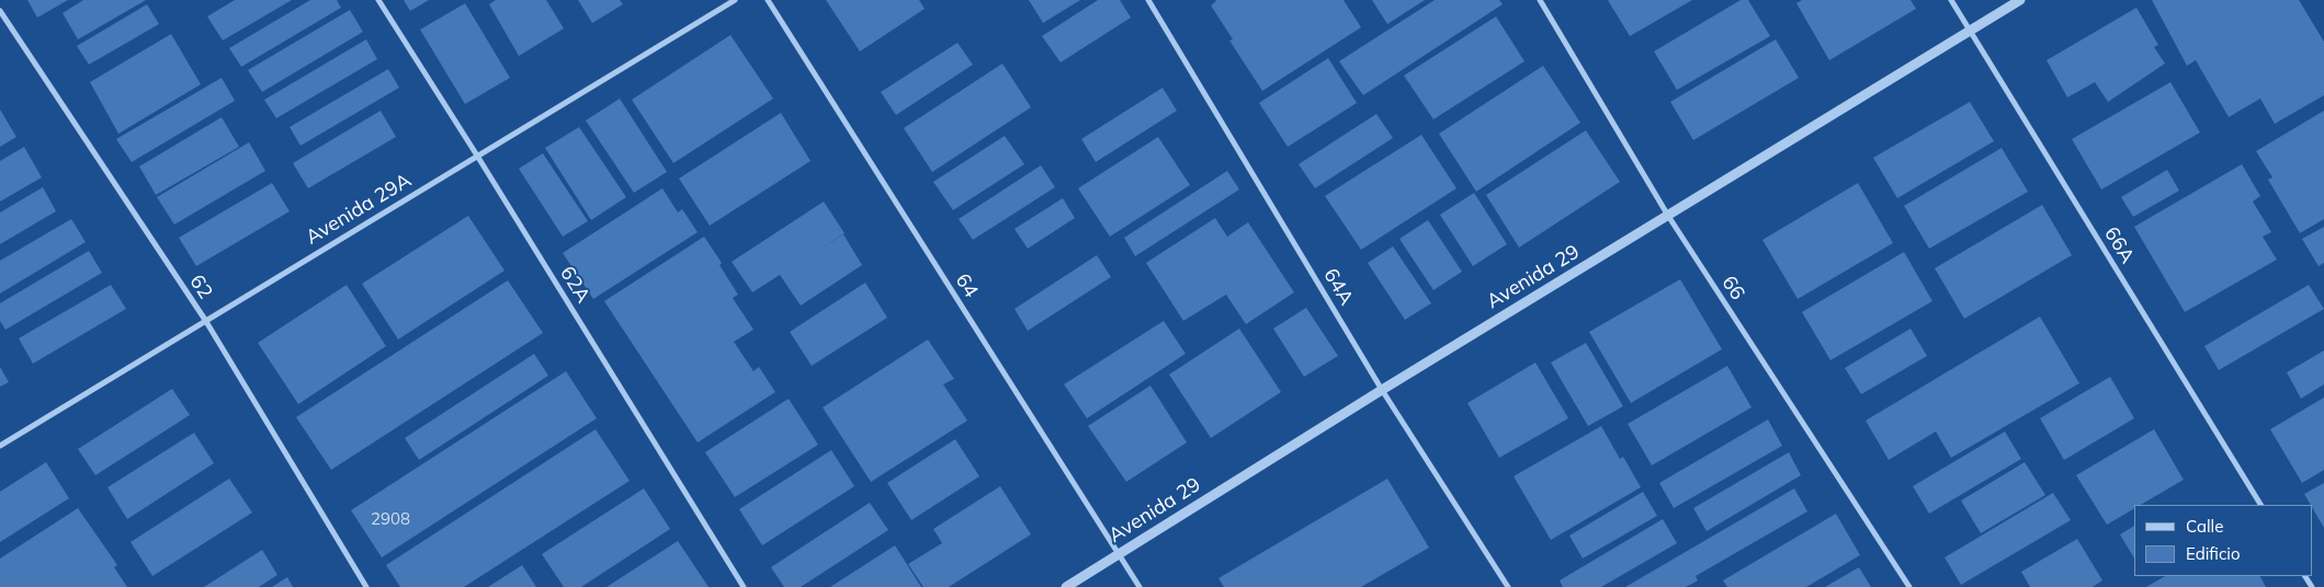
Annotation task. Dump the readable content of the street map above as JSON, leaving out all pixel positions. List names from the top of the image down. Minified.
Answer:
{"streets":{"street":["Avenida 29A","66A","Avenida 29","62A","64","62","64A","66"]},"crossings":[["Avenida 29A","62A"],["Avenida 29A","62"],["66A","Avenida 29"],["Avenida 29","64"],["Avenida 29","64A"],["Avenida 29","66"]],"house_numbers":["2908"],"legend":["Calle","Edificio"]}
